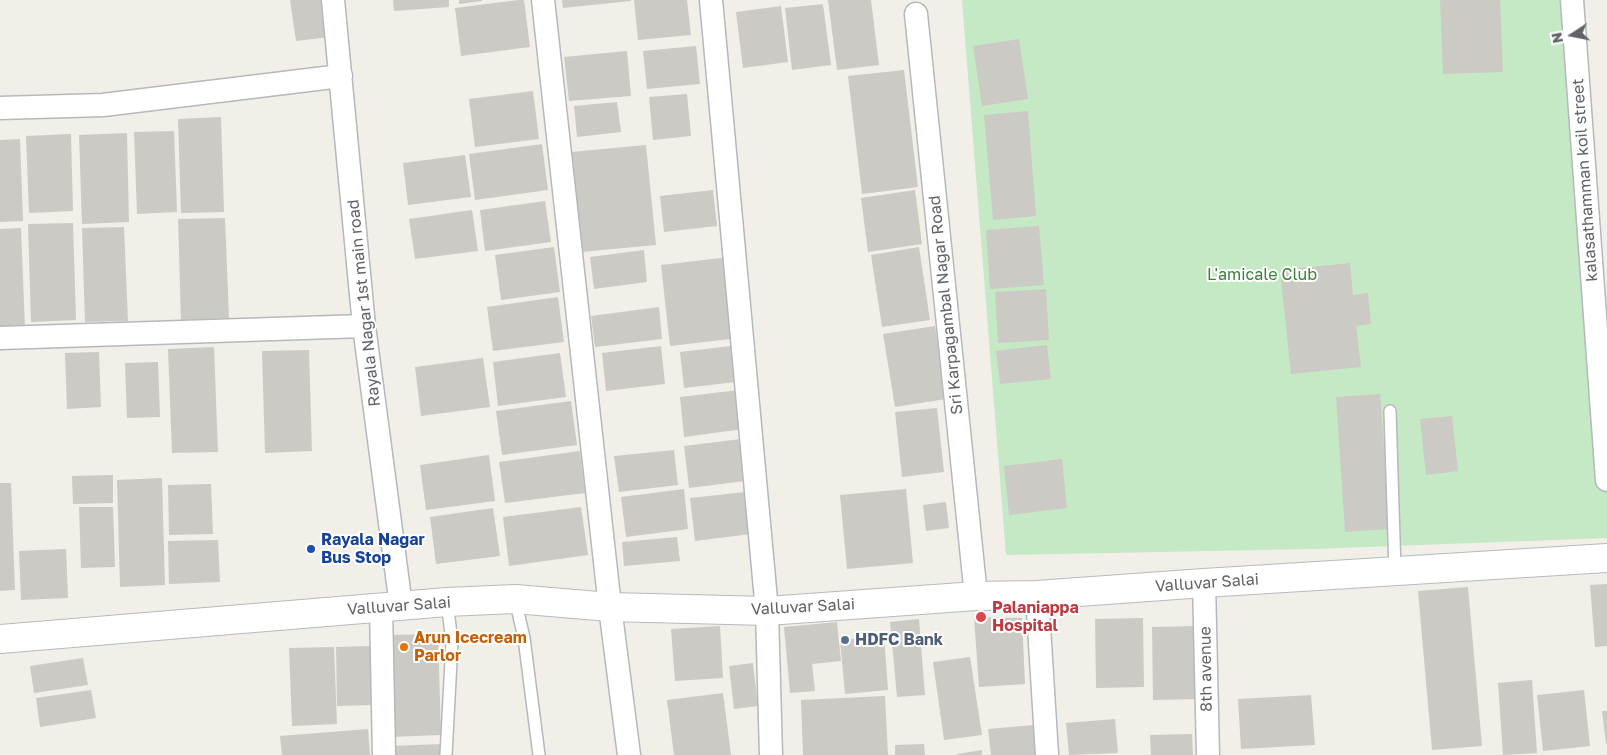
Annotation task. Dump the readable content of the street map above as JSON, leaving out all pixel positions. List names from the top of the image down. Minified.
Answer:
{"streets":{"main road":["Valluvar Salai"],"street":["kalasathamman koil street","Rayala Nagar 1st main road","Sri Karpagambal Nagar Road","8th avenue"]},"crossings":[["Rayala Nagar 1st main road","Valluvar Salai"],["Sri Karpagambal Nagar Road","Valluvar Salai"],["Valluvar Salai","8th avenue"]],"parks":["L'amicale Club"],"places":["Rayala Nagar Bus Stop","Palaniappa Hospital","HDFC Bank","Arun Icecream Parlor"],"north":"left"}
